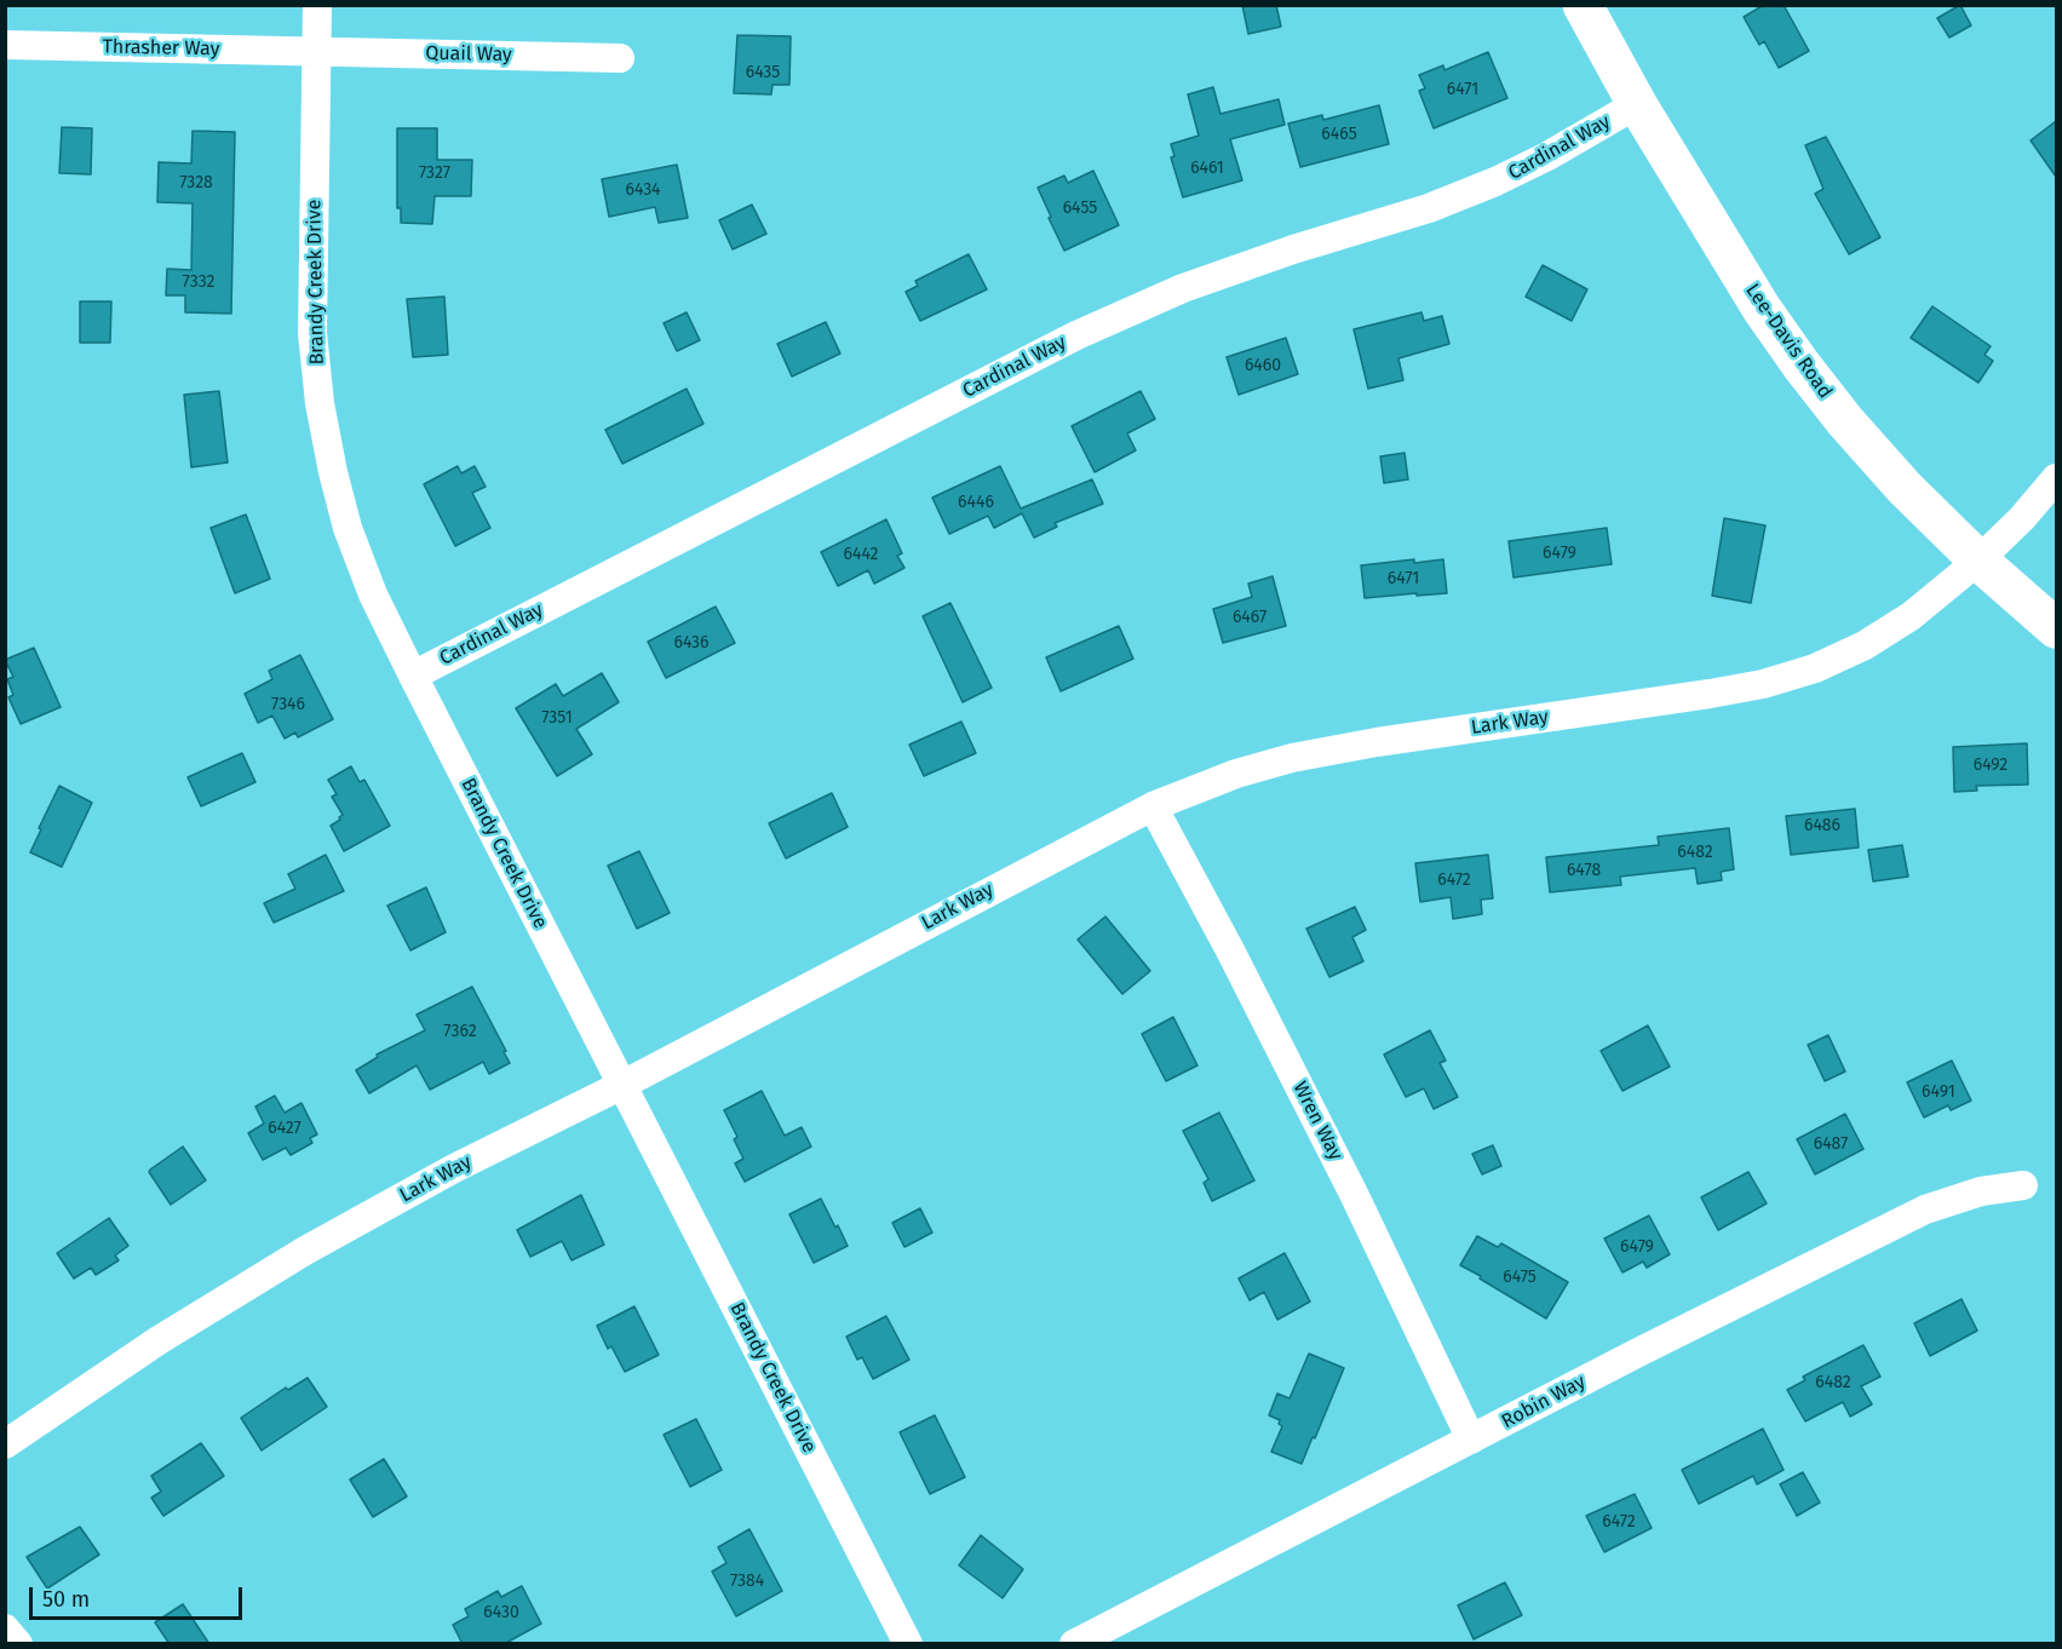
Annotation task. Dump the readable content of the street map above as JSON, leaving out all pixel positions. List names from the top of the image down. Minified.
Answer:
{"streets":{"main road":["Lee-Davis Road"],"street":["Thrasher Way","Quail Way","Cardinal Way","Brandy Creek Drive","Lark Way","Wren Way","Robin Way"]},"crossings":[["Thrasher Way","Quail Way"],["Thrasher Way","Brandy Creek Drive"],["Quail Way","Brandy Creek Drive"],["Cardinal Way","Brandy Creek Drive"],["Cardinal Way","Lee-Davis Road"],["Brandy Creek Drive","Lark Way"],["Lee-Davis Road","Lark Way"],["Lark Way","Wren Way"],["Wren Way","Robin Way"]],"house_numbers":["6435","6471","6465","6461","7327","7328","6434","6455","7332","6460","6446","6479","6442","6471","6467","6436","7346","7351","6492","6486","6482","6478","6472","7362","6491","6427","6487","6479","6475","6482","6472","7384","6430"],"scale_bar":"50 m"}
